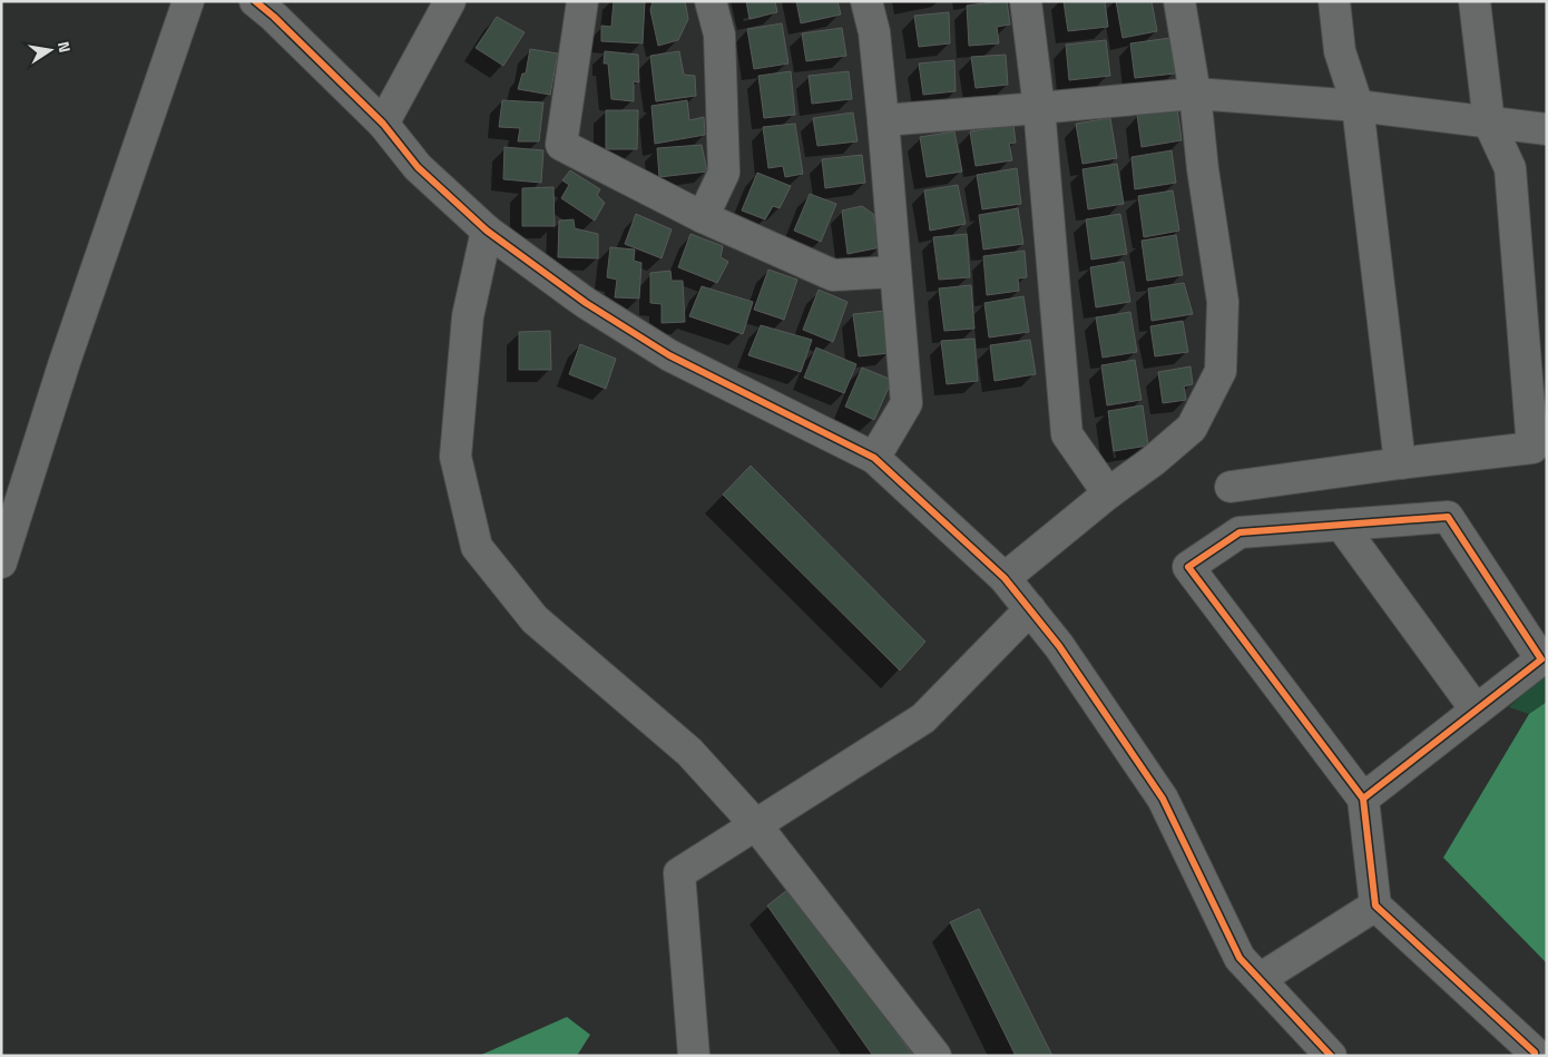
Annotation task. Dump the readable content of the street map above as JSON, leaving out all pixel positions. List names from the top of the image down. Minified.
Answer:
{"north":"right"}
